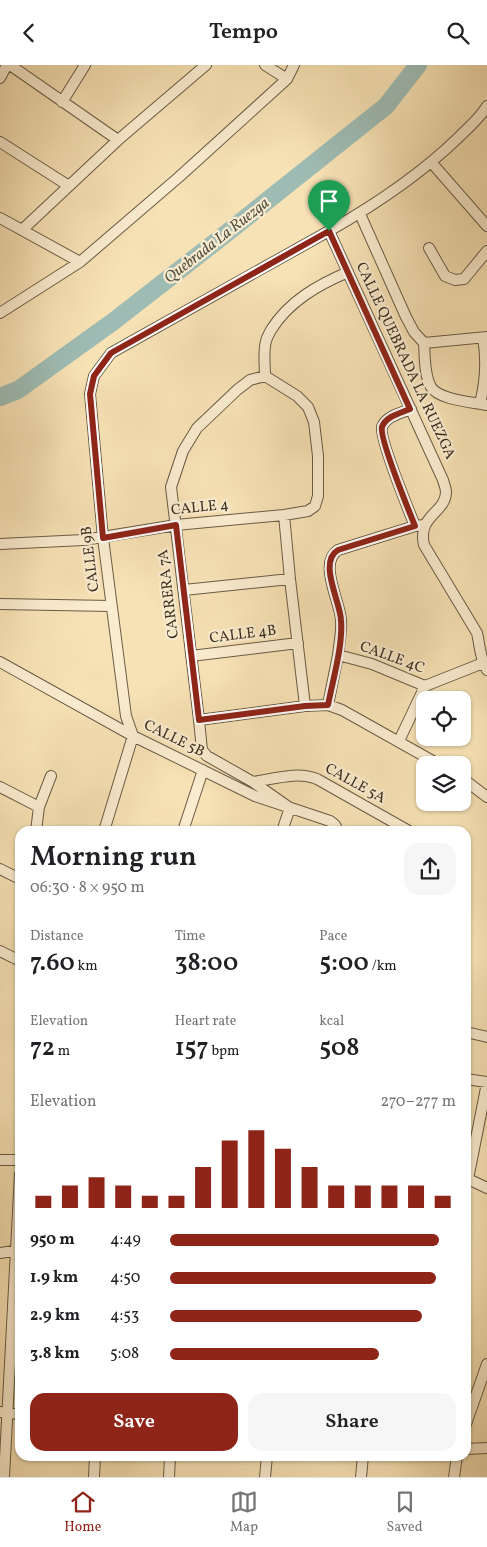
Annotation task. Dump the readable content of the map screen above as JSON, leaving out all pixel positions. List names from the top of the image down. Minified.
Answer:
{"streets":{"street":["CALLE QUEBRADA LA RUEZGA","CALLE 4","CALLE 9B","CARRERA 7A","CALLE 4B","CALLE 4C","CALLE 5B","CALLE 5A"]},"crossings":[["CALLE QUEBRADA LA RUEZGA","CALLE 9B"],["CALLE 4","CALLE 9B"],["CALLE 4","CARRERA 7A"],["CALLE 9B","CALLE 5B"],["CARRERA 7A","CALLE 4B"],["CARRERA 7A","CALLE 5B"],["CARRERA 7A","CALLE 5A"]],"water":["Quebrada La Ruezga"],"page":{"header":"Tempo","heading":["Morning run","06:30 · 8 × 950 m"],"stats":[["Distance","7.60 km"],["Time","38:00"],["Pace","5:00 /km"],["Elevation","72 m"],["Heart rate","157 bpm"],["kcal","508"]],"chart":["Elevation","270–277 m"],"list":[{"name":"950 m","note":"4:49"},{"name":"1.9 km","note":"4:50"},{"name":"2.9 km","note":"4:53"},{"name":"3.8 km","note":"5:08"}],"buttons":["Save","Share"],"tabs":["Home","Map","Saved"]}}
